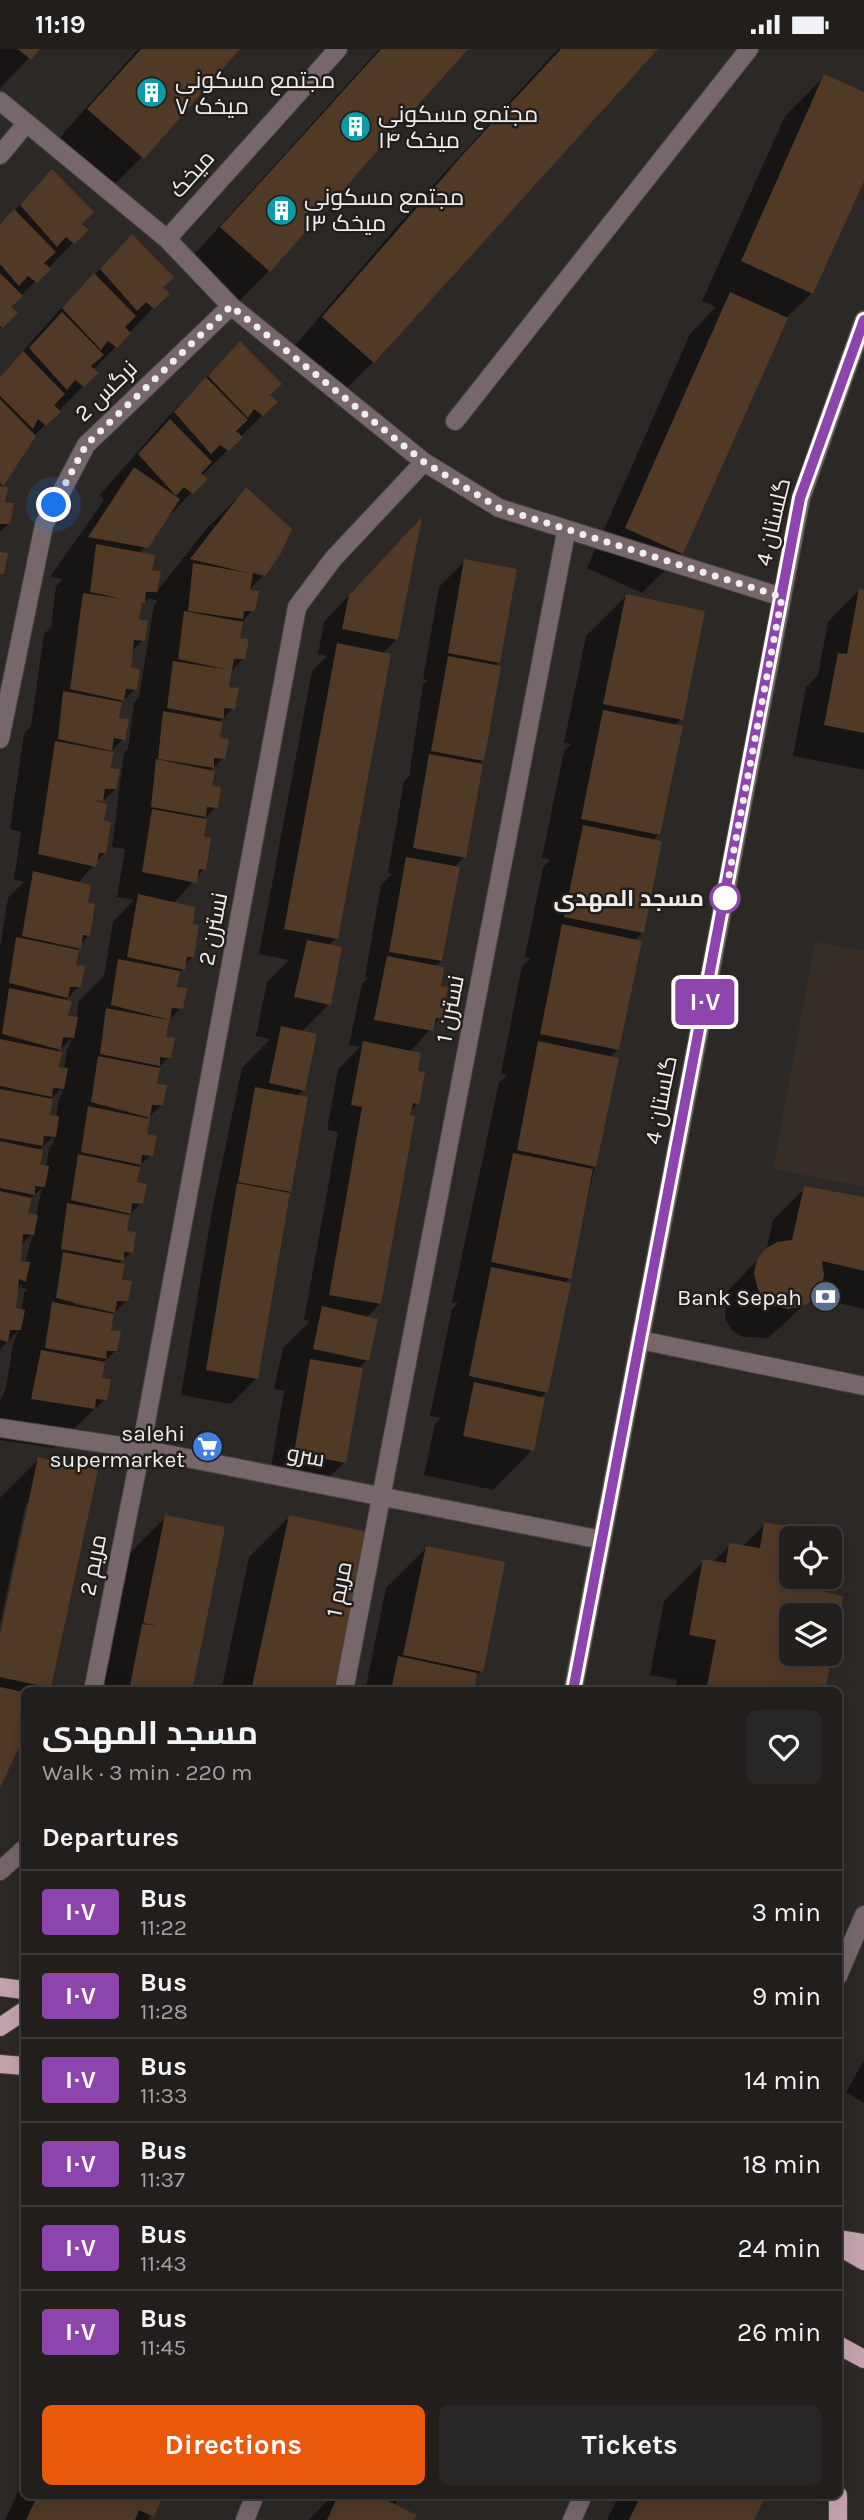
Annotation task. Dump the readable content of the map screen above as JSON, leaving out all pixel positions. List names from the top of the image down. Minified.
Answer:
{"streets":{"street":["میخک","نرگس 2","گلستان 4","نسترن 2","نسترن 1","سرو","مریم 2","مریم 1"]},"crossings":[["گلستان 4","سرو"],["نسترن 2","سرو"],["نسترن 2","مریم 2"],["نسترن 1","سرو"],["نسترن 1","مریم 1"],["سرو","مریم 2"],["سرو","مریم 1"]],"places":{"building":["مجتمع مسکونی میخک ۷","مجتمع مسکونی میخک ۱۴","مجتمع مسکونی میخک ۱۳"],"other":["مسجد المهدی"],"bank":["Bank Sepah"],"supermarket":["salehi supermarket"]},"lines":["bus line ۱۰۷"],"page":{"status":"11:19","on_map":"۱۰۷","heading":[["مسجد المهدی","Walk · 3 min · 220 m"],"Departures"],"list":[{"mark":"۱۰۷","name":"Bus","note":"11:22","value":"3 min"},{"mark":"۱۰۷","name":"Bus","note":"11:28","value":"9 min"},{"mark":"۱۰۷","name":"Bus","note":"11:33","value":"14 min"},{"mark":"۱۰۷","name":"Bus","note":"11:37","value":"18 min"},{"mark":"۱۰۷","name":"Bus","note":"11:43","value":"24 min"},{"mark":"۱۰۷","name":"Bus","note":"11:45","value":"26 min"}],"buttons":["Directions","Tickets"]}}
